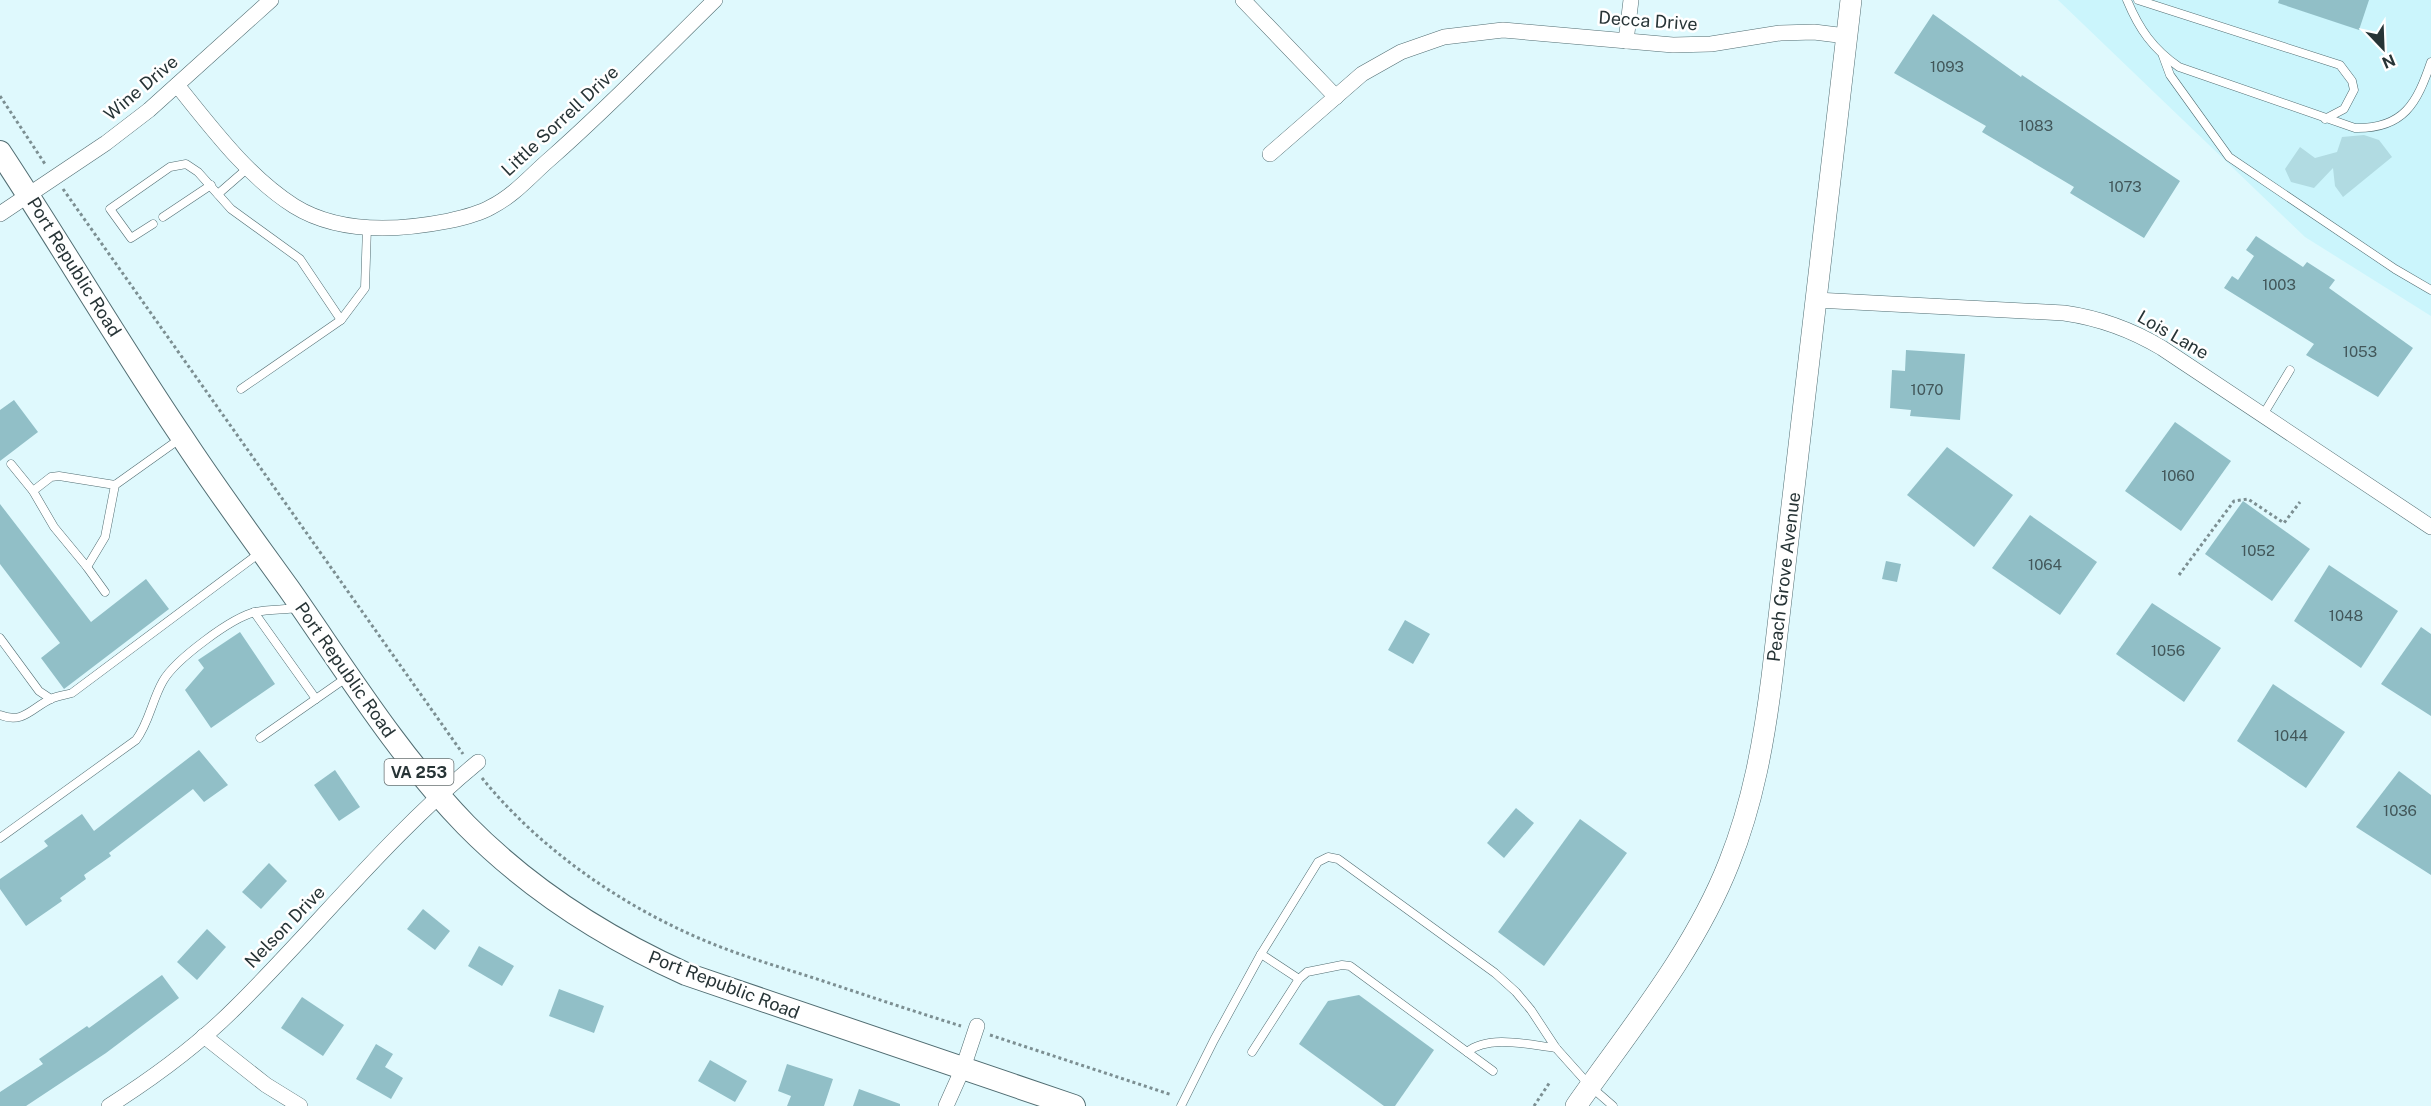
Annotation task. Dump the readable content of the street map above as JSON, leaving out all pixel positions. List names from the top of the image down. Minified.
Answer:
{"streets":{"main road":["Port Republic Road","Peach Grove Avenue","VA 253"],"street":["Decca Drive","Wine Drive","Little Sorrell Drive","Lois Lane","Nelson Drive"]},"crossings":[["Decca Drive","Peach Grove Avenue"],["Wine Drive","Little Sorrell Drive"],["Wine Drive","Port Republic Road"],["Port Republic Road","Nelson Drive"],["Lois Lane","Peach Grove Avenue"]],"house_numbers":["1093","1083","1073","1003","1053","1070","1060","1052","1064","1048","1056","1044","1036"],"north":"bottom right"}
